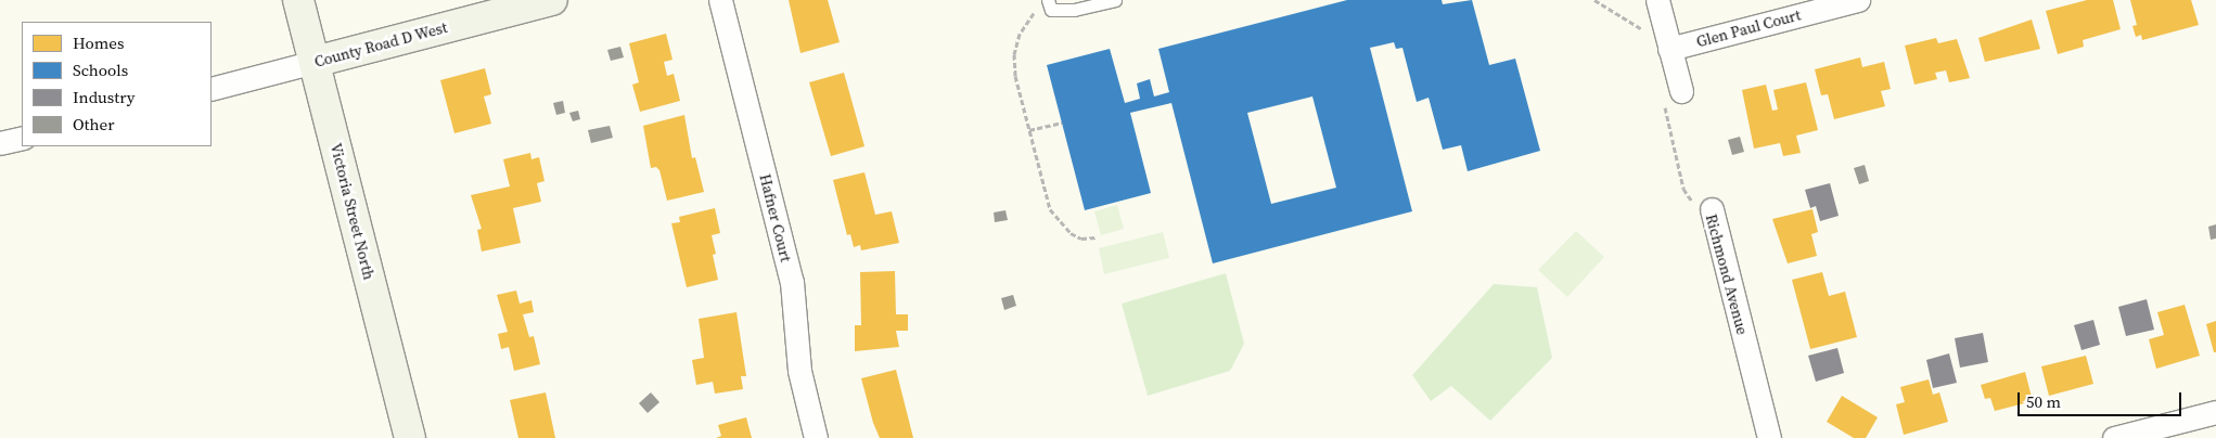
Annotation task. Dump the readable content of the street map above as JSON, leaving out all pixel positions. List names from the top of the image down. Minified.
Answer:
{"streets":{"street":["Glen Paul Court","County Road D West","Victoria Street North","Hafner Court","Richmond Avenue"]},"crossings":[["County Road D West","Victoria Street North"]],"legend":["Homes","Schools","Industry","Other"],"scale_bar":"50 m"}
